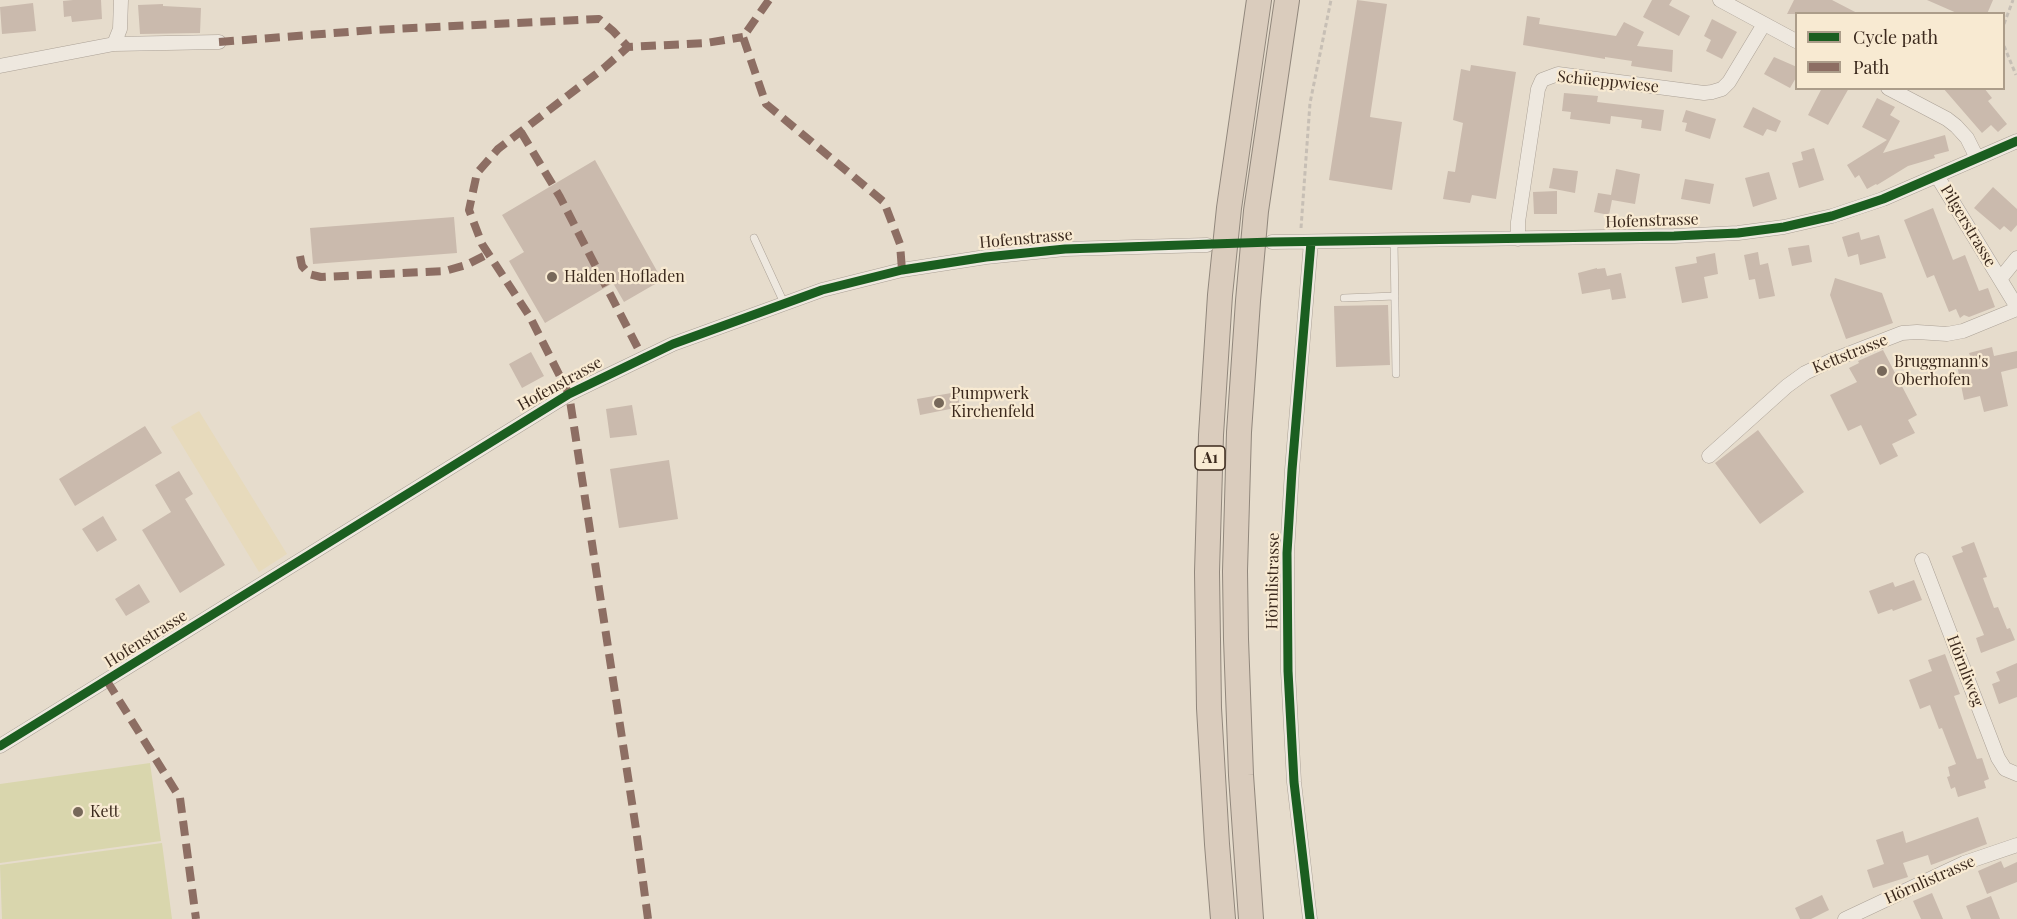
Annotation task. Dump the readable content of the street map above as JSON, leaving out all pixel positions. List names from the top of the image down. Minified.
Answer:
{"streets":{"highway":["A1"],"street":["Schüeppwiese","Hofenstrasse","Pilgerstrasse","Kettstrasse","Hörnlistrasse","Hörnliweg"]},"crossings":[["Schüeppwiese","Hofenstrasse"],["Hofenstrasse","Pilgerstrasse"],["Hofenstrasse","Hörnlistrasse"],["Pilgerstrasse","Kettstrasse"]],"places":["Halden Hofladen","Bruggmann's Oberhofen","Pumpwerk Kirchenfeld","Kett"],"legend":["Cycle path","Path"]}
